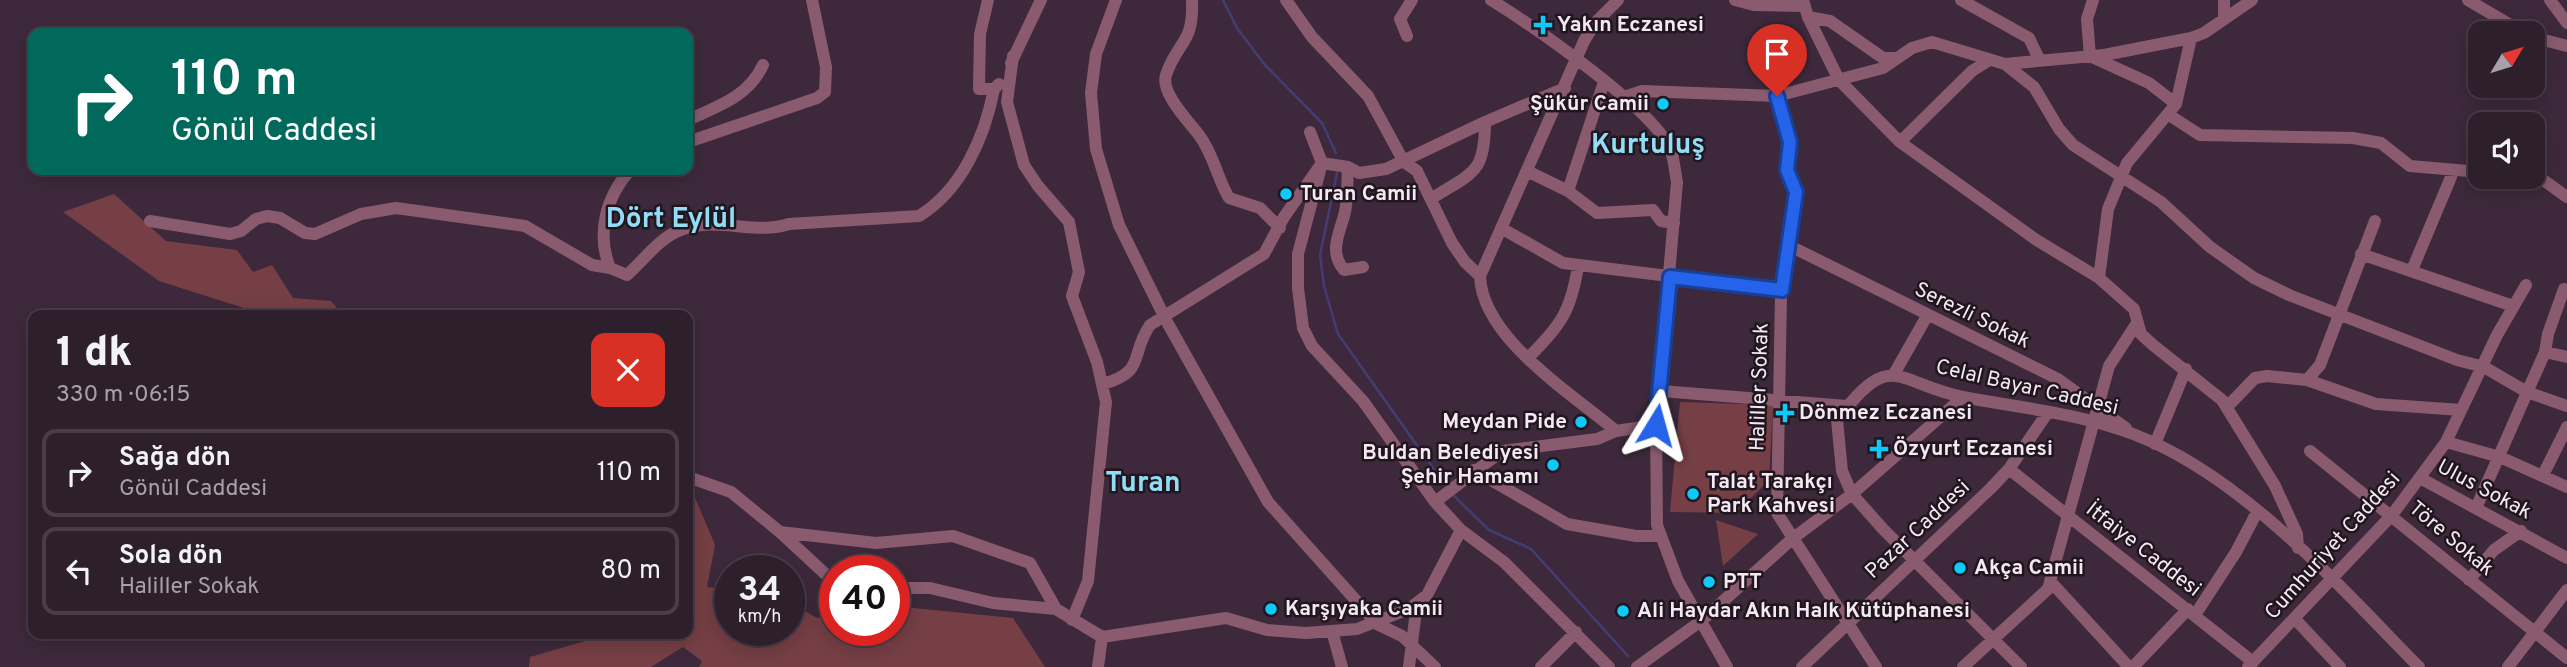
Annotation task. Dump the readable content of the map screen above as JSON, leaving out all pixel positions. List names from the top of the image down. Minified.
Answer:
{"streets":{"street":["Serezli Sokak","Haliller Sokak","Celal Bayar Caddesi","Ulus Sokak","Pazar Caddesi","Töre Sokak","Cumhuriyet Caddesi","İtfaiye Caddesi"]},"crossings":[["Serezli Sokak","Haliller Sokak"],["Serezli Sokak","Celal Bayar Caddesi"],["Haliller Sokak","Pazar Caddesi"],["Celal Bayar Caddesi","Pazar Caddesi"],["Celal Bayar Caddesi","Cumhuriyet Caddesi"],["Ulus Sokak","Cumhuriyet Caddesi"],["Pazar Caddesi","İtfaiye Caddesi"],["Töre Sokak","Cumhuriyet Caddesi"],["Cumhuriyet Caddesi","İtfaiye Caddesi"]],"districts":["Kurtuluş","Dört Eylül","Turan"],"places":{"health":["Yakın Eczanesi","Dönmez Eczanesi","Özyurt Eczanesi"],"other":["Şükür Camii","Turan Camii","Meydan Pide","Buldan Belediyesi Şehir Hamamı","Talat Tarakçı Park Kahvesi","Akça Camii","PTT","Karşıyaka Camii","Ali Haydar Akın Halk Kütüphanesi"]},"north":"top right","page":{"turn":["110 m","Gönül Caddesi"],"heading":["1 dk","330 m · 06:15"],"list":[{"name":"Sağa dön","note":"Gönül Caddesi","value":"110 m"},{"name":"Sola dön","note":"Haliller Sokak","value":"80 m"}],"speed":"34 km/h","limit":"40"}}
